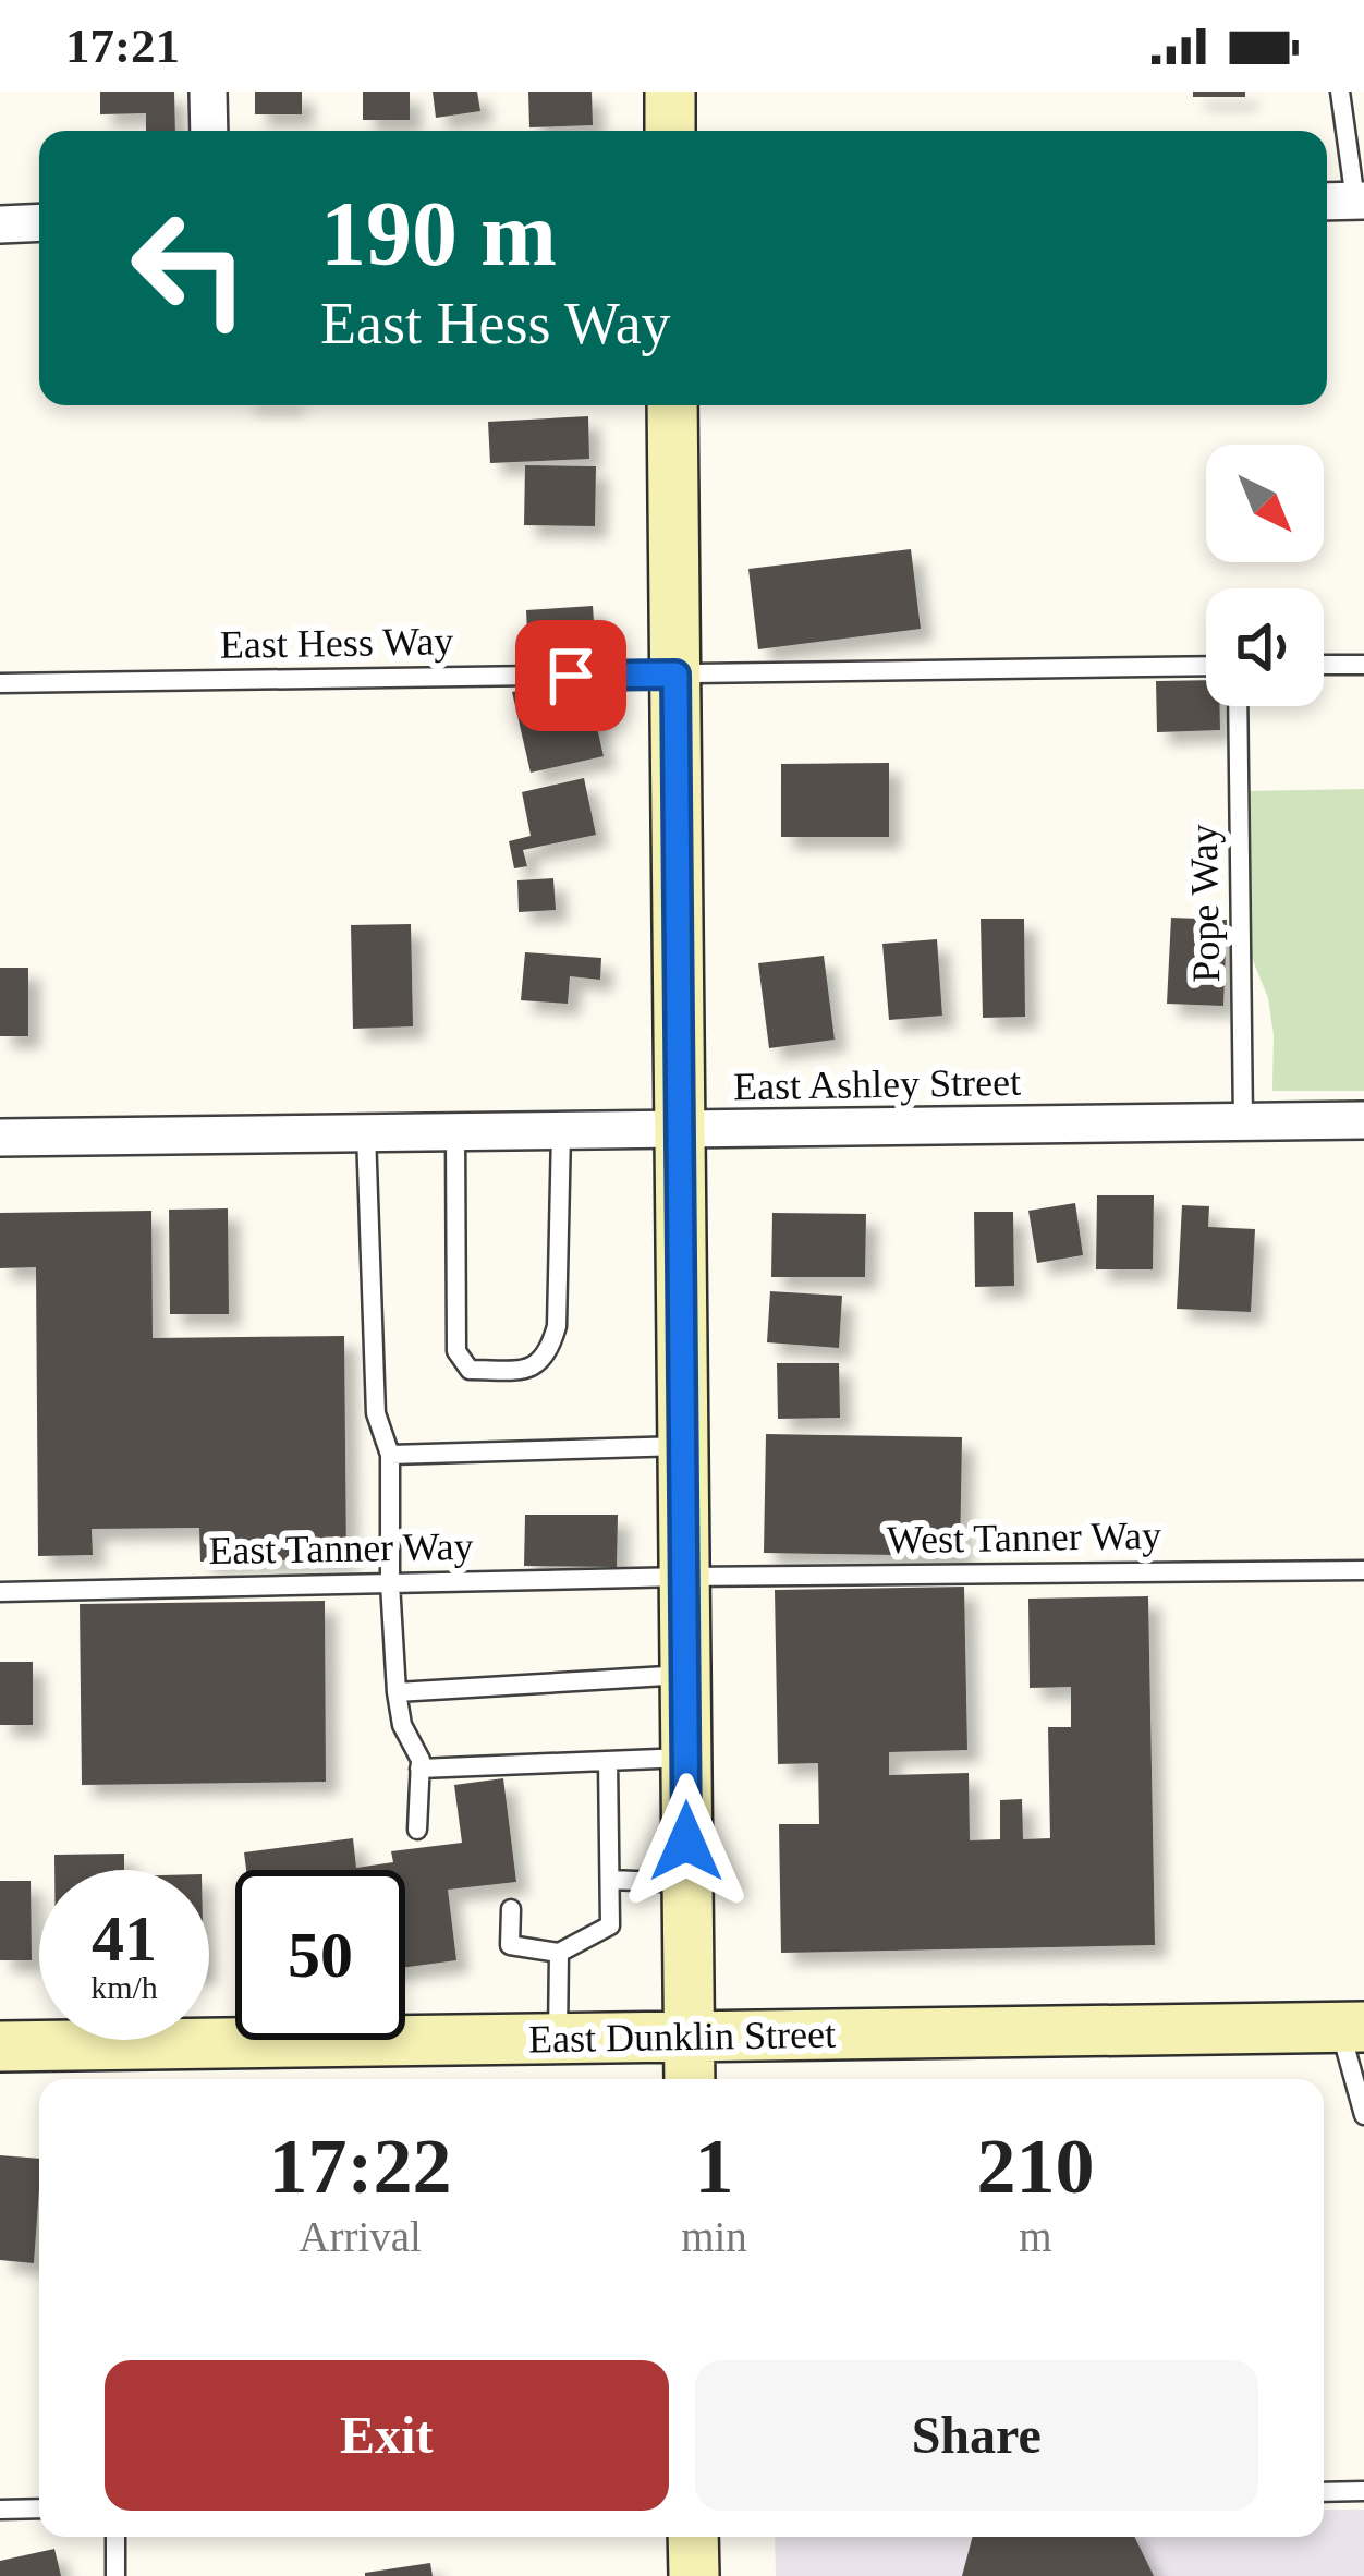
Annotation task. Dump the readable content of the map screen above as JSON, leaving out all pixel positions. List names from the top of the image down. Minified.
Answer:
{"streets":{"main road":["East Dunklin Street"],"street":["East Ashley Street"],"lane":["East Hess Way","Pope Way","West Tanner Way","East Tanner Way"]},"crossings":[["Pope Way","East Ashley Street"],["West Tanner Way","East Tanner Way"]],"north":"bottom right","page":{"status":"17:21","turn":["190 m","East Hess Way"],"speed":"41 km/h","limit":"50","eta":["17:22","Arrival","1","min","210","m"],"buttons":["Exit","Share"]}}
